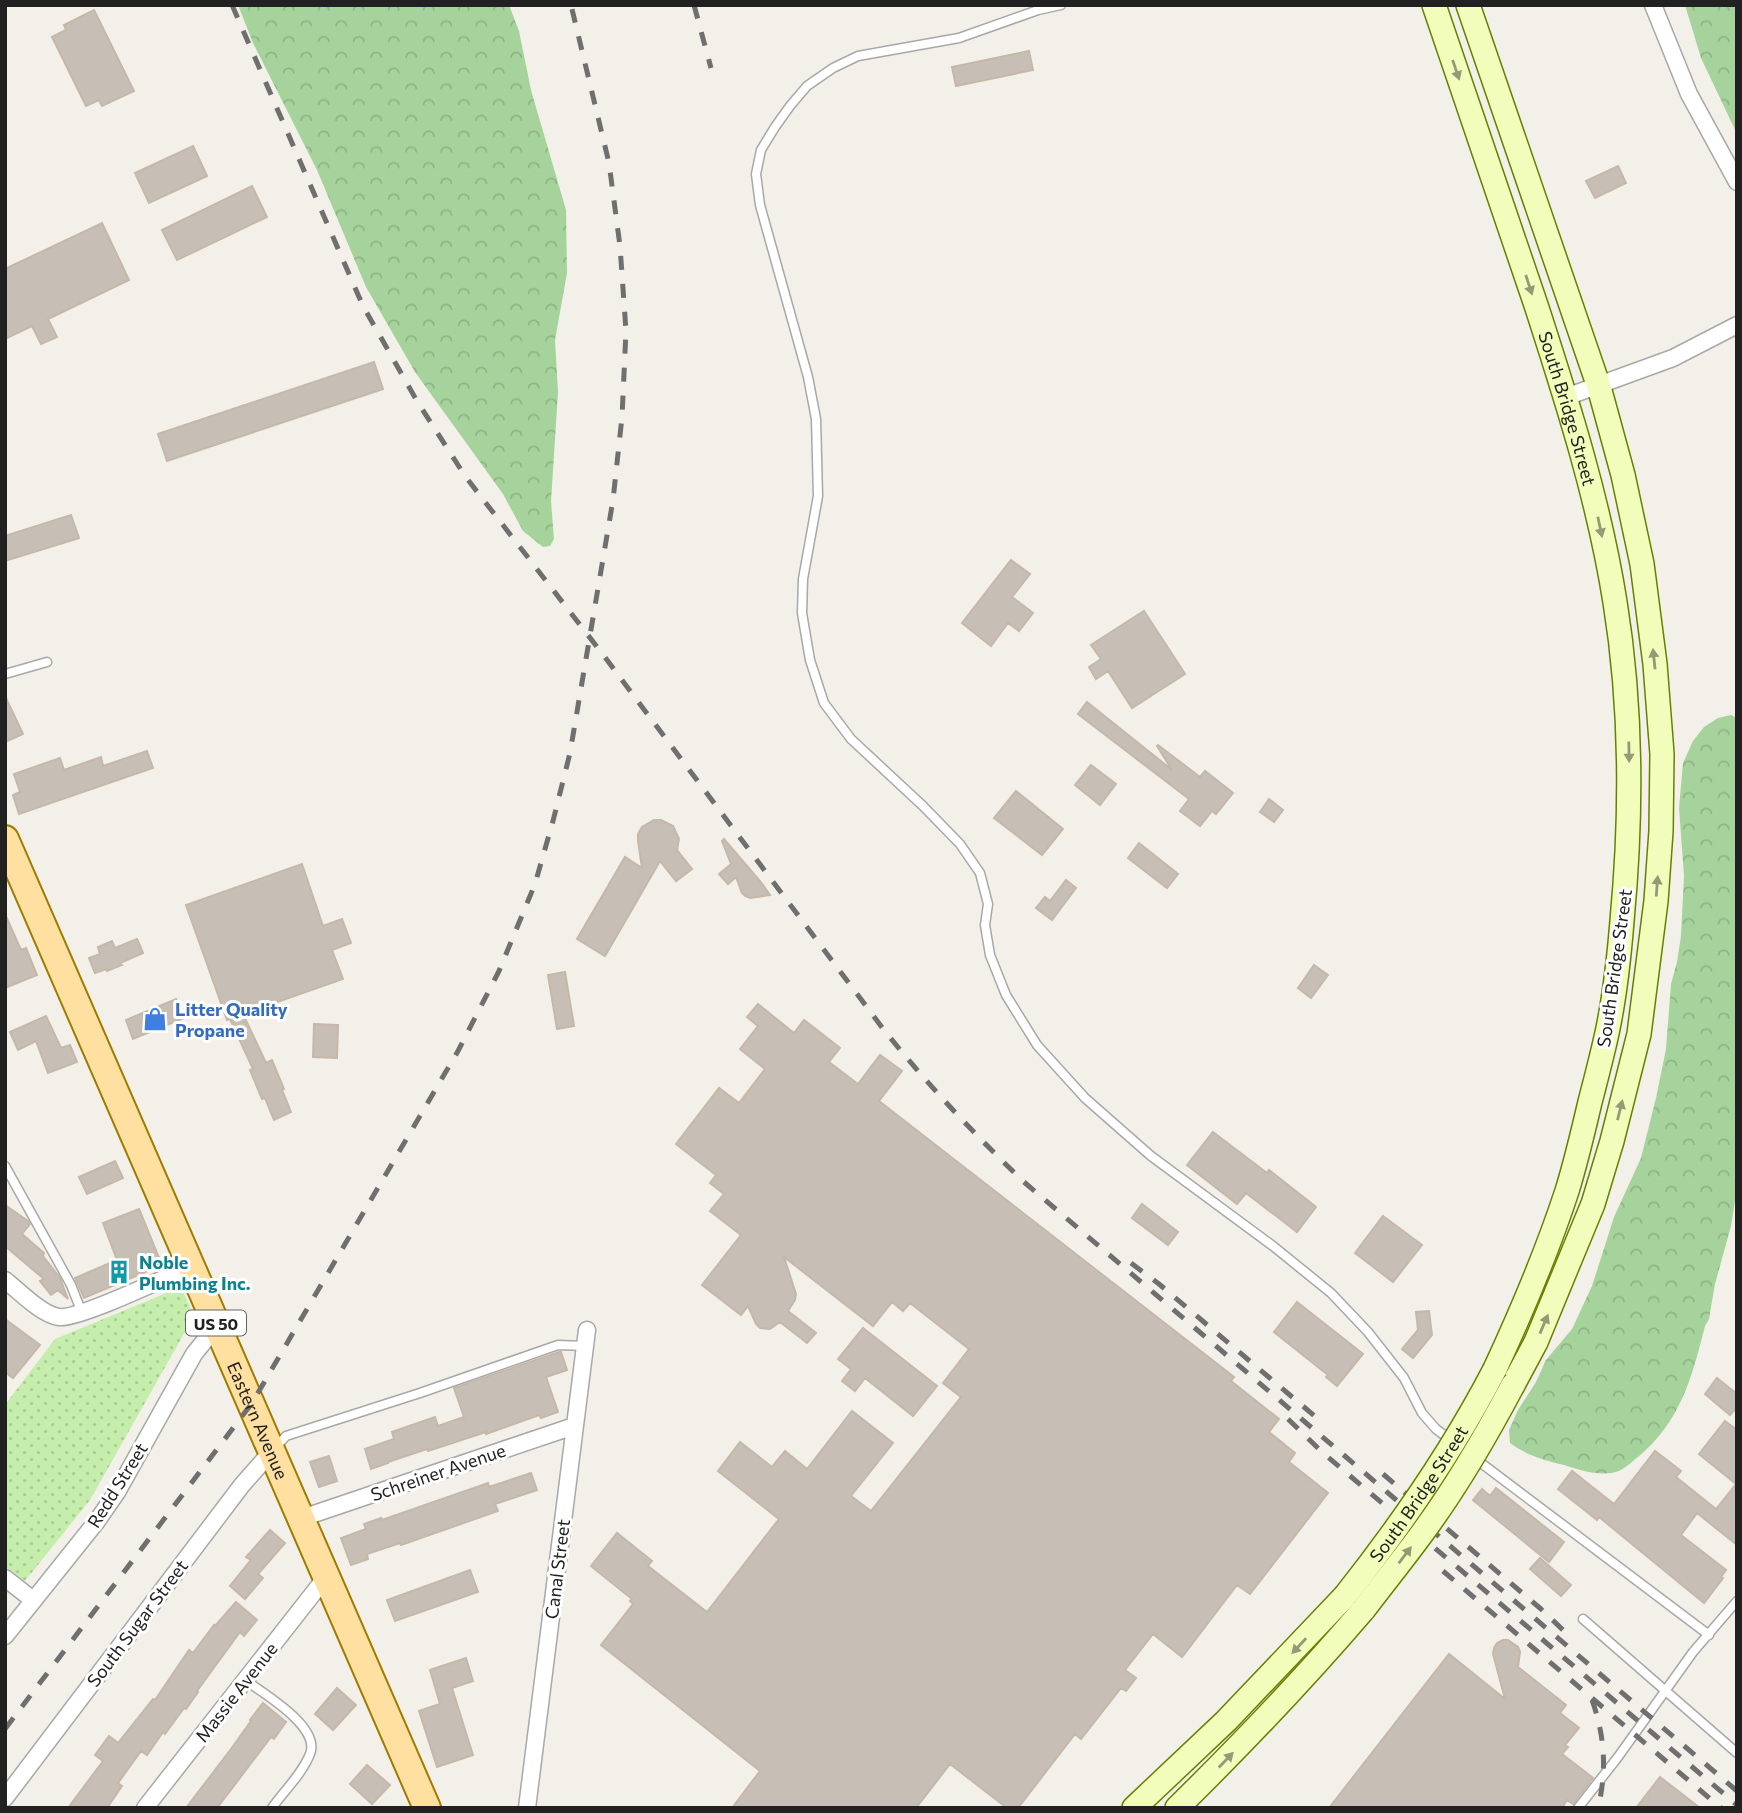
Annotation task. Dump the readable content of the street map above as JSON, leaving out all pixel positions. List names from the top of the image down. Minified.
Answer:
{"streets":{"main road":["South Bridge Street","US 50","Eastern Avenue"],"street":["Schreiner Avenue","Redd Street","Canal Street","South Sugar Street","Massie Avenue"]},"crossings":[["Eastern Avenue","Schreiner Avenue"],["Eastern Avenue","Redd Street"],["Eastern Avenue","South Sugar Street"],["Eastern Avenue","Massie Avenue"],["Schreiner Avenue","Canal Street"]],"places":{"shop":["Litter Quality Propane"],"building":["Noble Plumbing Inc."]}}
